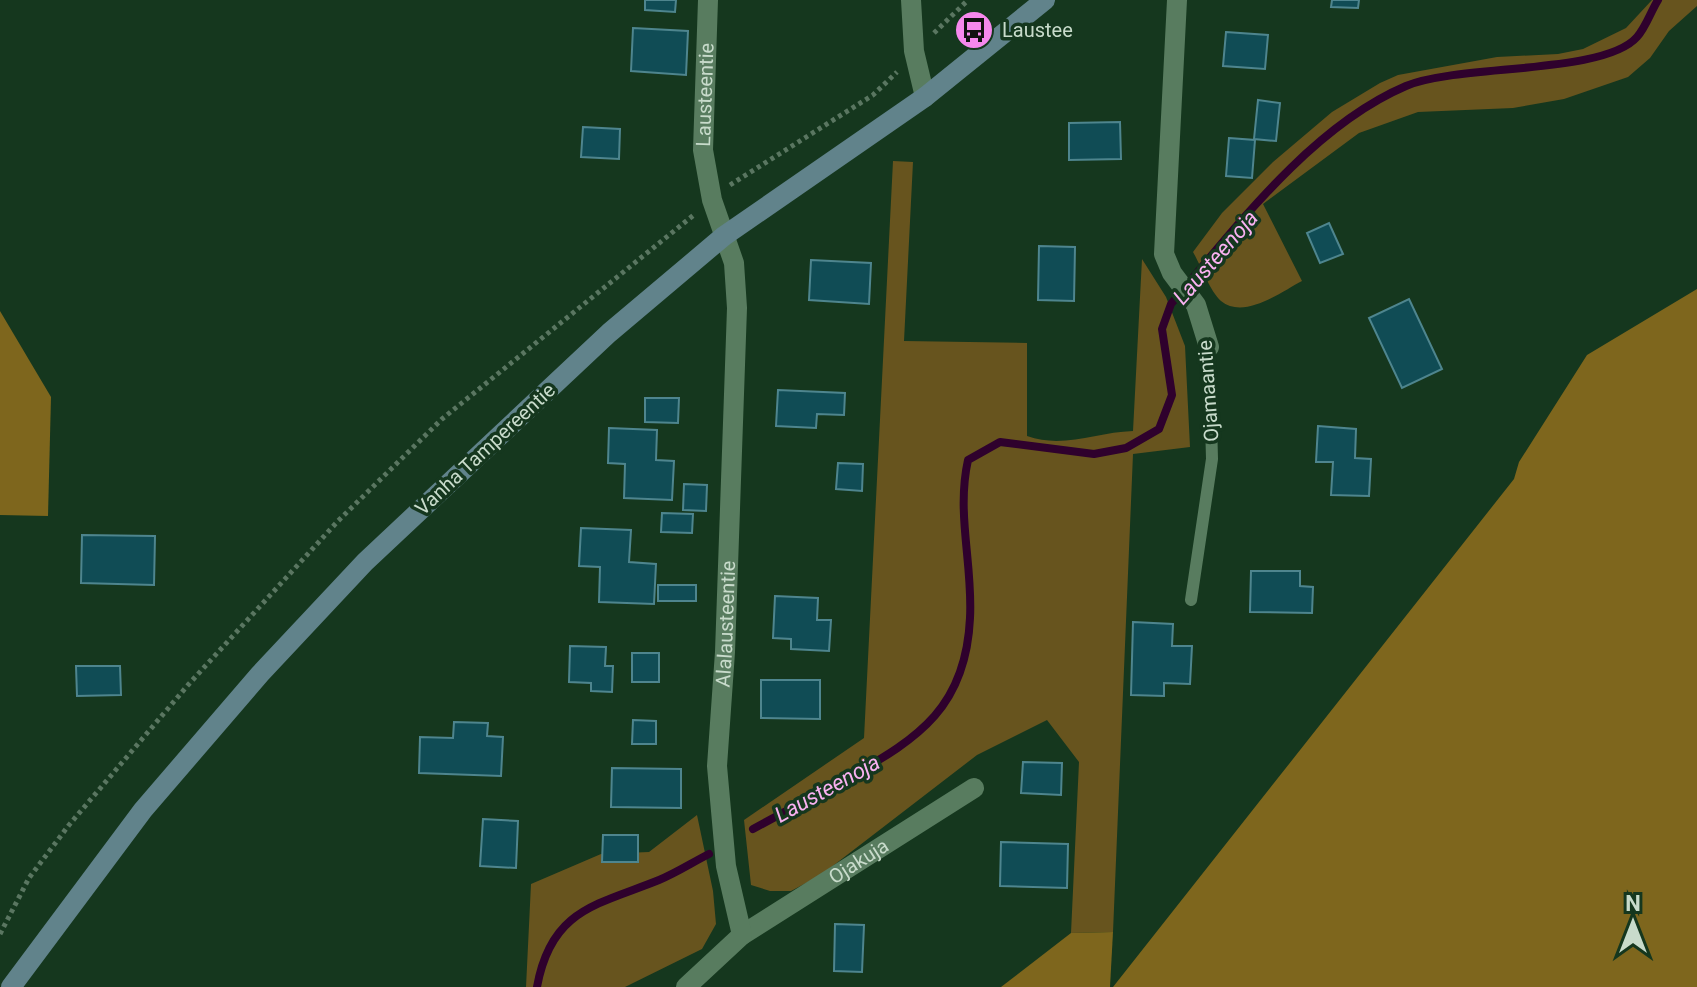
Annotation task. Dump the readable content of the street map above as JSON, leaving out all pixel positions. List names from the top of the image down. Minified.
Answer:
{"streets":{"main road":["Vanha Tampereentie"],"street":["Lausteentie","Ojamaantie","Alalausteentie","Ojakuja"]},"crossings":[["Lausteentie","Vanha Tampereentie"],["Lausteentie","Alalausteentie"],["Vanha Tampereentie","Alalausteentie"],["Alalausteentie","Ojakuja"]],"water":["Lausteenoja"],"places":{"bus stop":["Laustee"]},"north":"top"}
